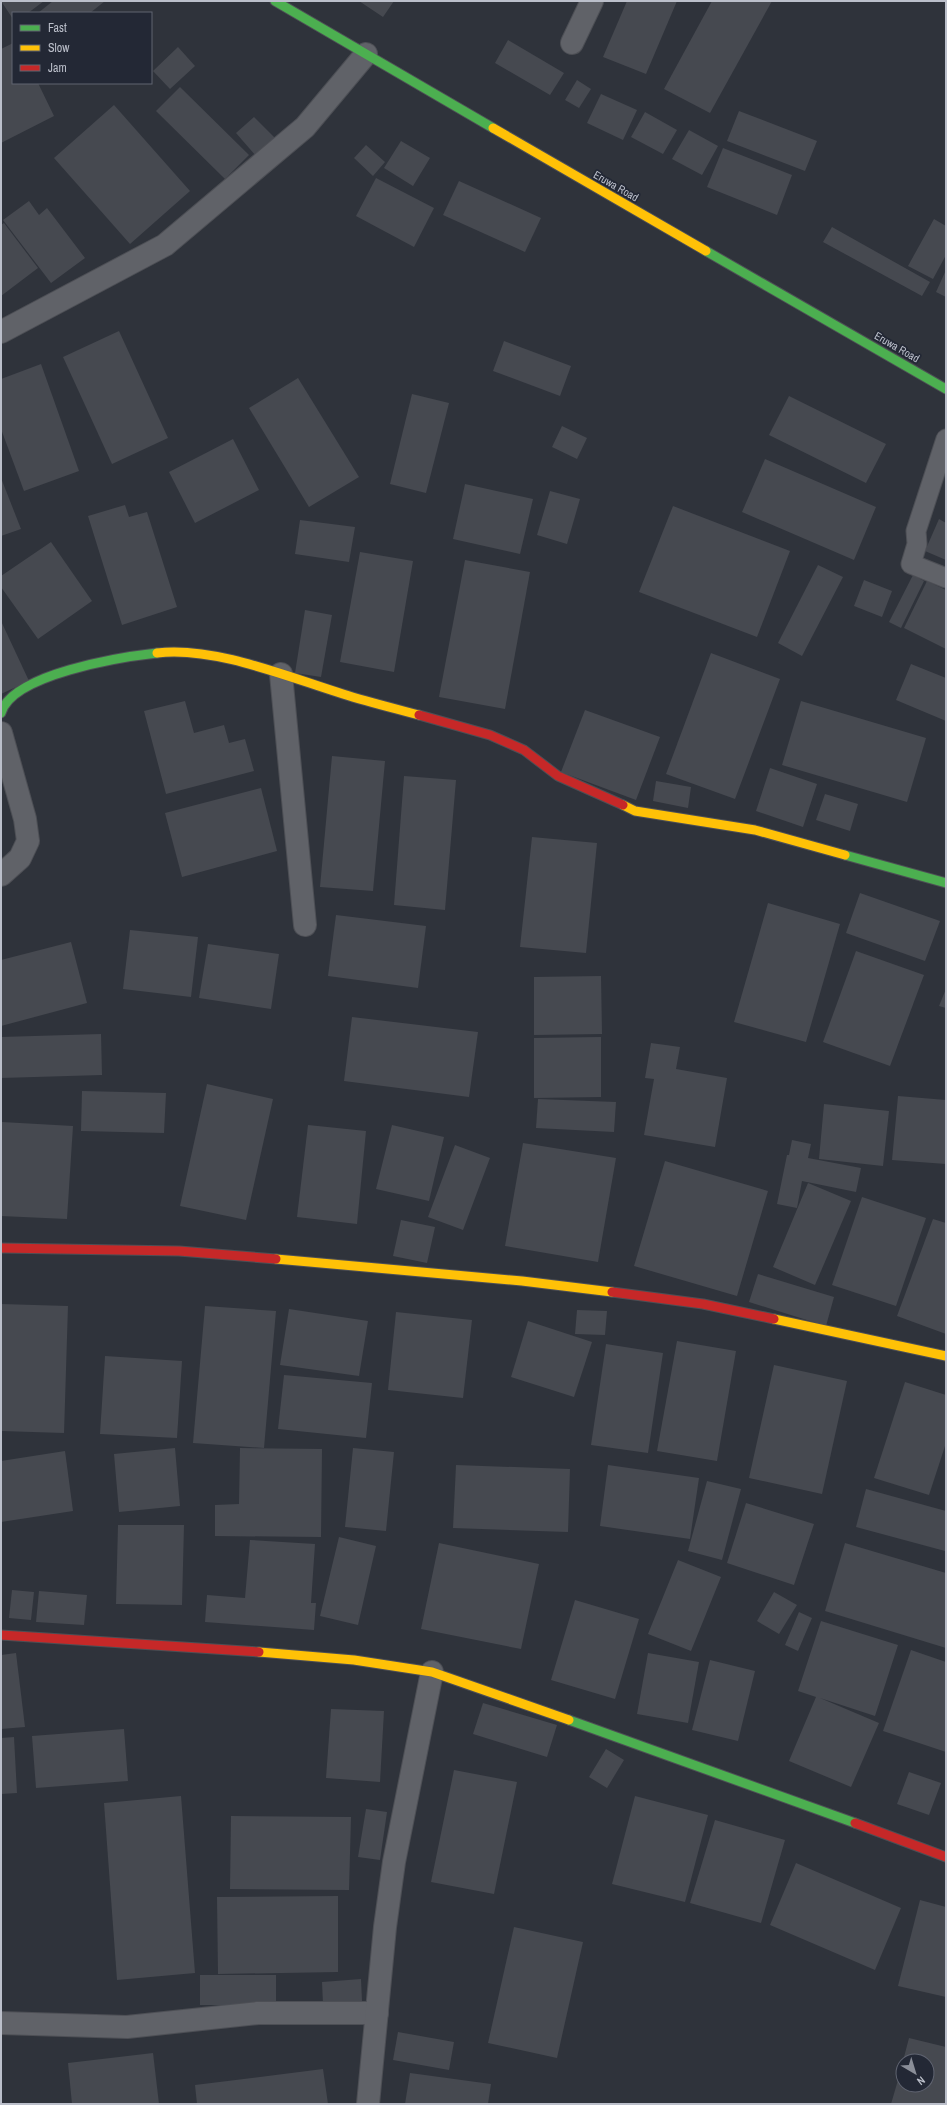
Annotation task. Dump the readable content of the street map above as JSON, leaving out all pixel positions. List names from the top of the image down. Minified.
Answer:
{"streets":{"street":["Eruwa Road"]},"legend":["Fast","Slow","Jam"],"north":"bottom right"}
